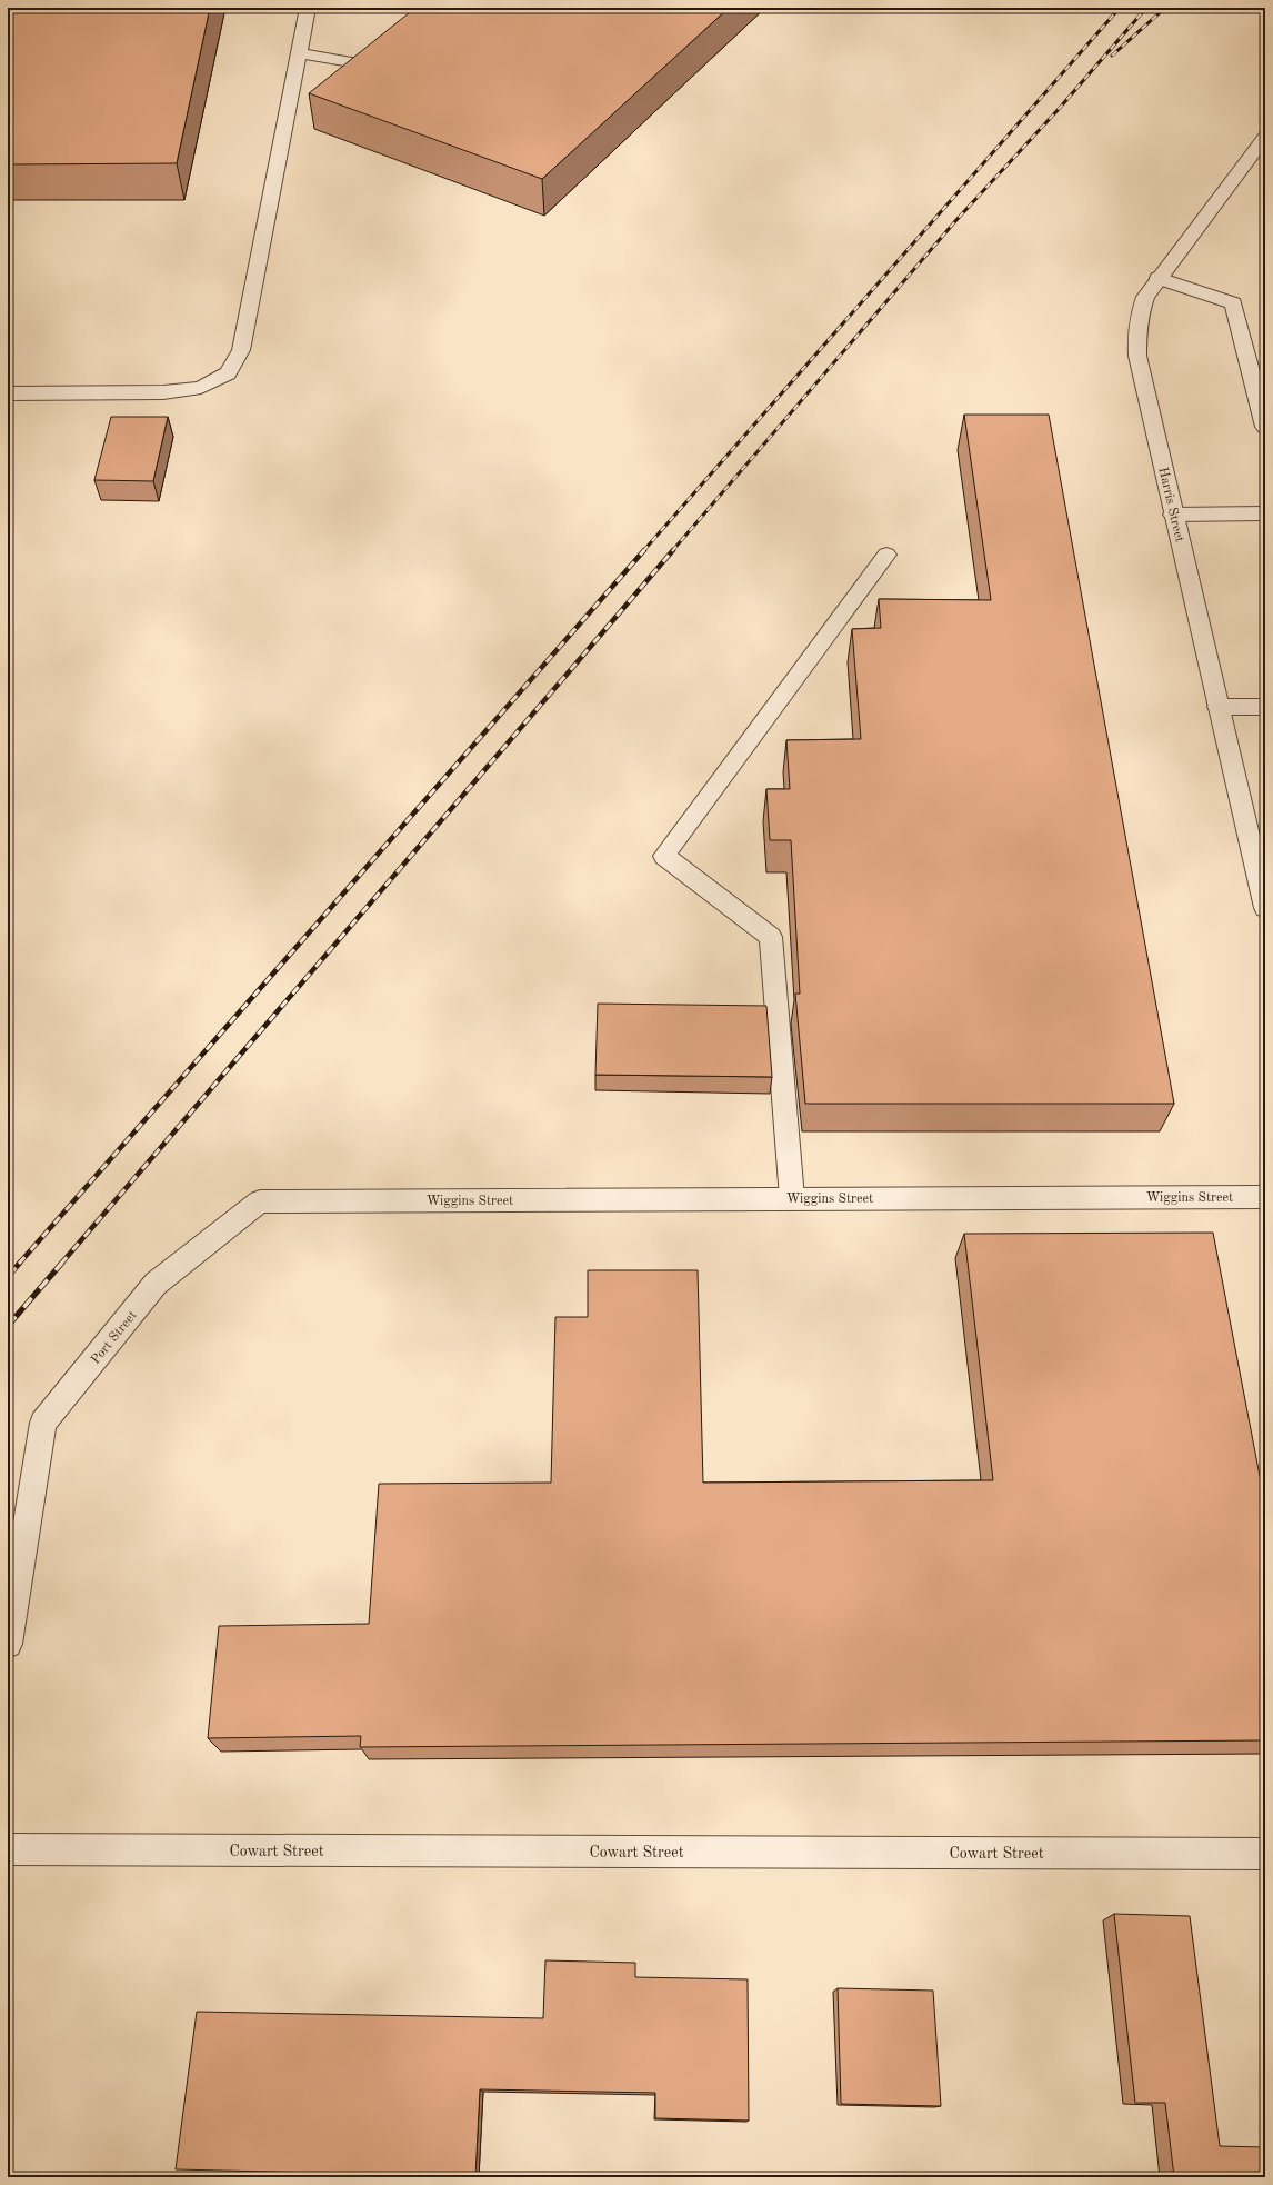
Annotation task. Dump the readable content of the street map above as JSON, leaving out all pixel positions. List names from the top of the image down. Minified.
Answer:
{"streets":{"street":["Harris Street","Wiggins Street","Port Street","Cowart Street"]},"crossings":[["Wiggins Street","Port Street"]]}
